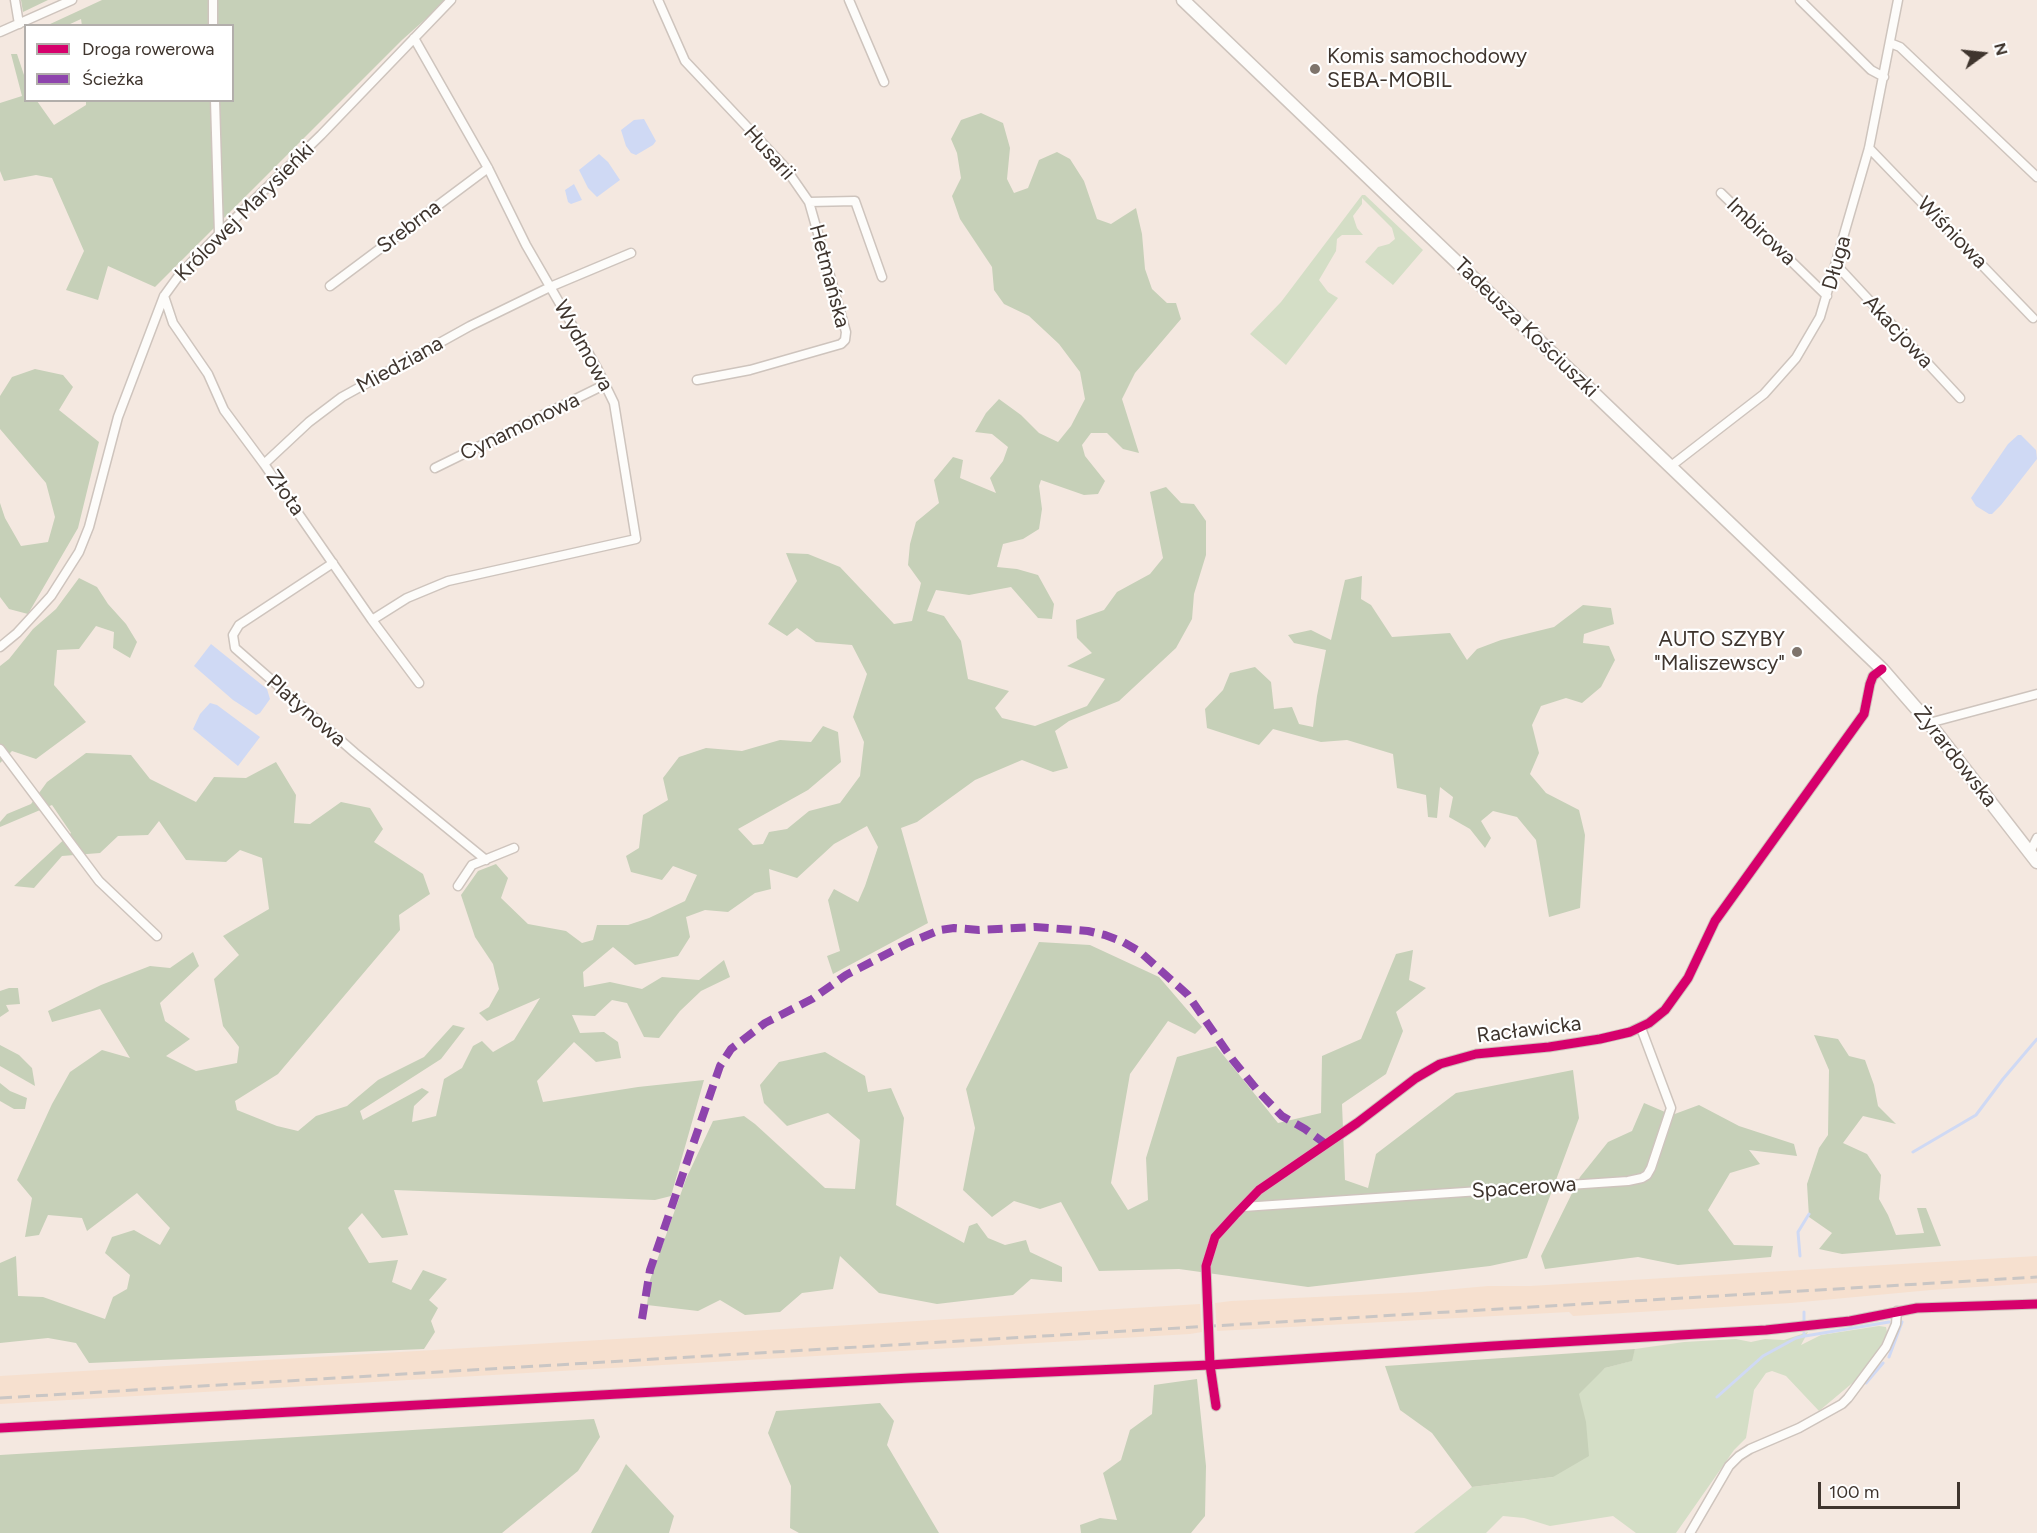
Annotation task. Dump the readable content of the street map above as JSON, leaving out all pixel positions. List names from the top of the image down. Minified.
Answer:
{"streets":{"main road":["Tadeusza Kościuszki","Żyrardowska"],"street":["Husarii","Królowej Marysieńki","Srebrna","Imbirowa","Wiśniowa","Długa","Hetmańska","Akacjowa","Wydmowa","Miedziana","Cynamonowa","Złota","Platynowa","Racławicka","Spacerowa"]},"crossings":[["Husarii","Hetmańska"],["Królowej Marysieńki","Wydmowa"],["Królowej Marysieńki","Złota"],["Srebrna","Wydmowa"],["Imbirowa","Długa"],["Wiśniowa","Długa"],["Długa","Tadeusza Kościuszki"],["Długa","Akacjowa"],["Tadeusza Kościuszki","Żyrardowska"],["Wydmowa","Miedziana"],["Wydmowa","Cynamonowa"],["Wydmowa","Złota"],["Miedziana","Złota"],["Złota","Platynowa"],["Żyrardowska","Racławicka"],["Racławicka","Spacerowa"]],"places":["Komis samochodowy SEBA-MOBIL","AUTO SZYBY \"Maliszewscy\""],"legend":["Droga rowerowa","Ścieżka"],"scale_bar":"100 m","north":"right"}
